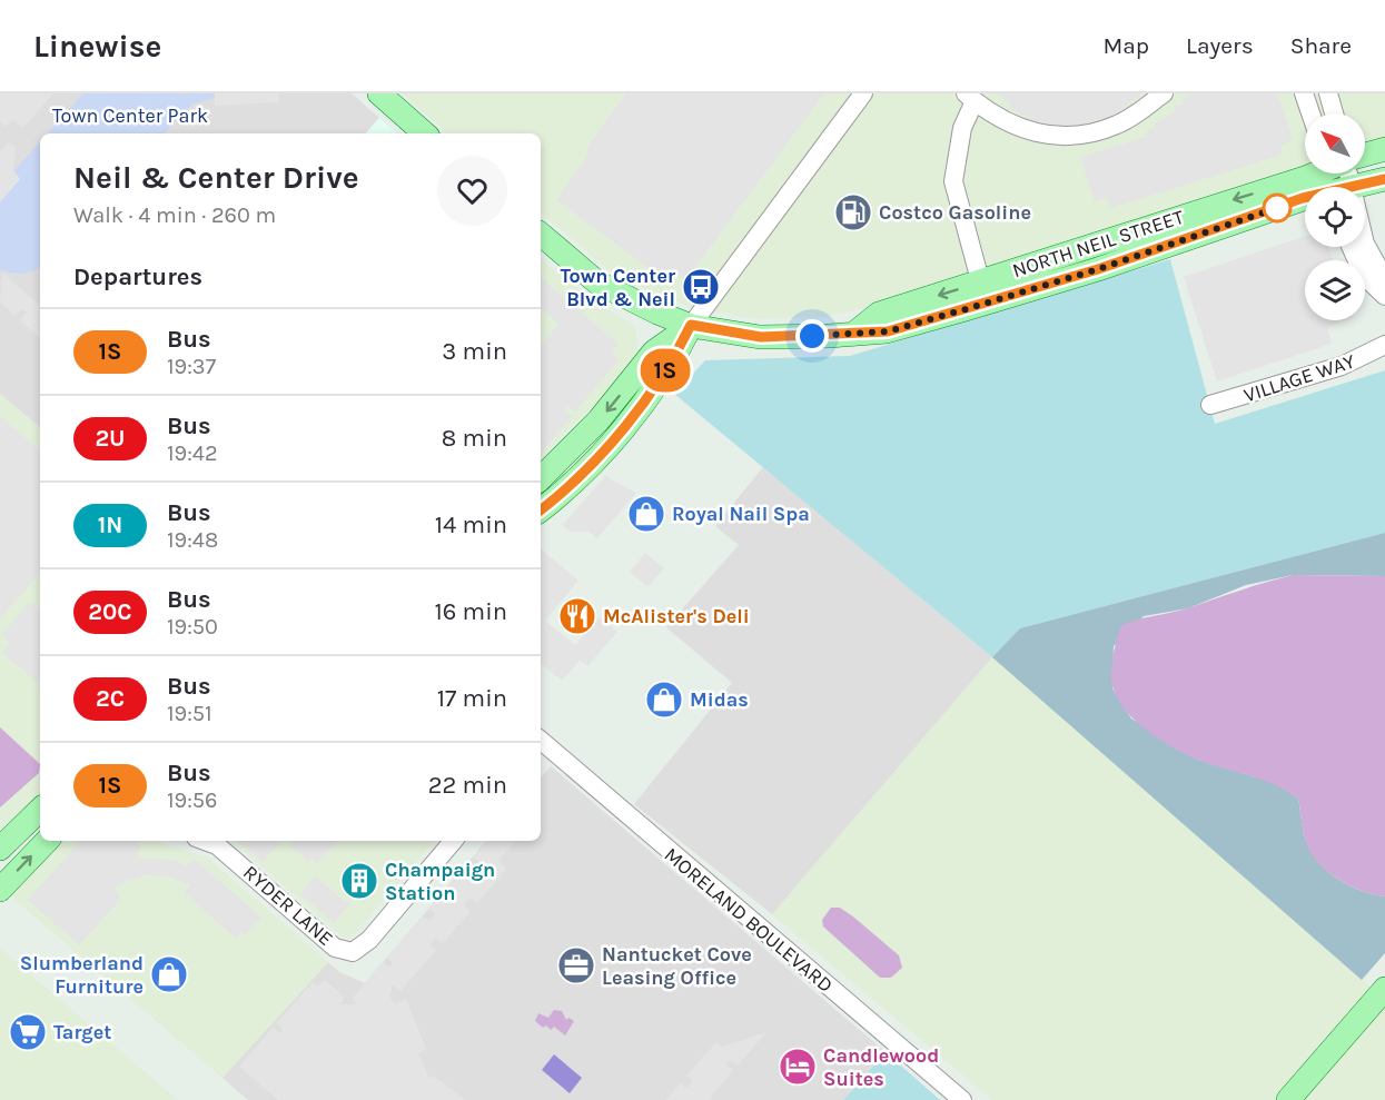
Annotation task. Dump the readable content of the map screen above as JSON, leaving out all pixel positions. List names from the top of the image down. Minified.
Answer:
{"streets":{"main road":["NORTH NEIL STREET"],"street":["VILLAGE WAY","RYDER LANE","MORELAND BOULEVARD"]},"parks":["Town Center Park"],"places":{"fuel station":["Costco Gasoline"],"bus stop":["Town Center Blvd & Neil"],"shop":["Royal Nail Spa","Midas","Slumberland Furniture"],"restaurant":["McAlister's Deli"],"building":["Champaign Station"],"office":["Nantucket Cove Leasing Office"],"supermarket":["Target"],"hotel":["Candlewood Suites"]},"lines":["bus line 1S"],"north":"top left","page":{"header":"Linewise","nav":["Map","Layers","Share"],"on_map":"1S","heading":[["Neil & Center Drive","Walk · 4 min · 260 m"],"Departures"],"list":[{"mark":"1S","name":"Bus","note":"19:37","value":"3 min"},{"mark":"2U","name":"Bus","note":"19:42","value":"8 min"},{"mark":"1N","name":"Bus","note":"19:48","value":"14 min"},{"mark":"20C","name":"Bus","note":"19:50","value":"16 min"},{"mark":"2C","name":"Bus","note":"19:51","value":"17 min"},{"mark":"1S","name":"Bus","note":"19:56","value":"22 min"}]}}
